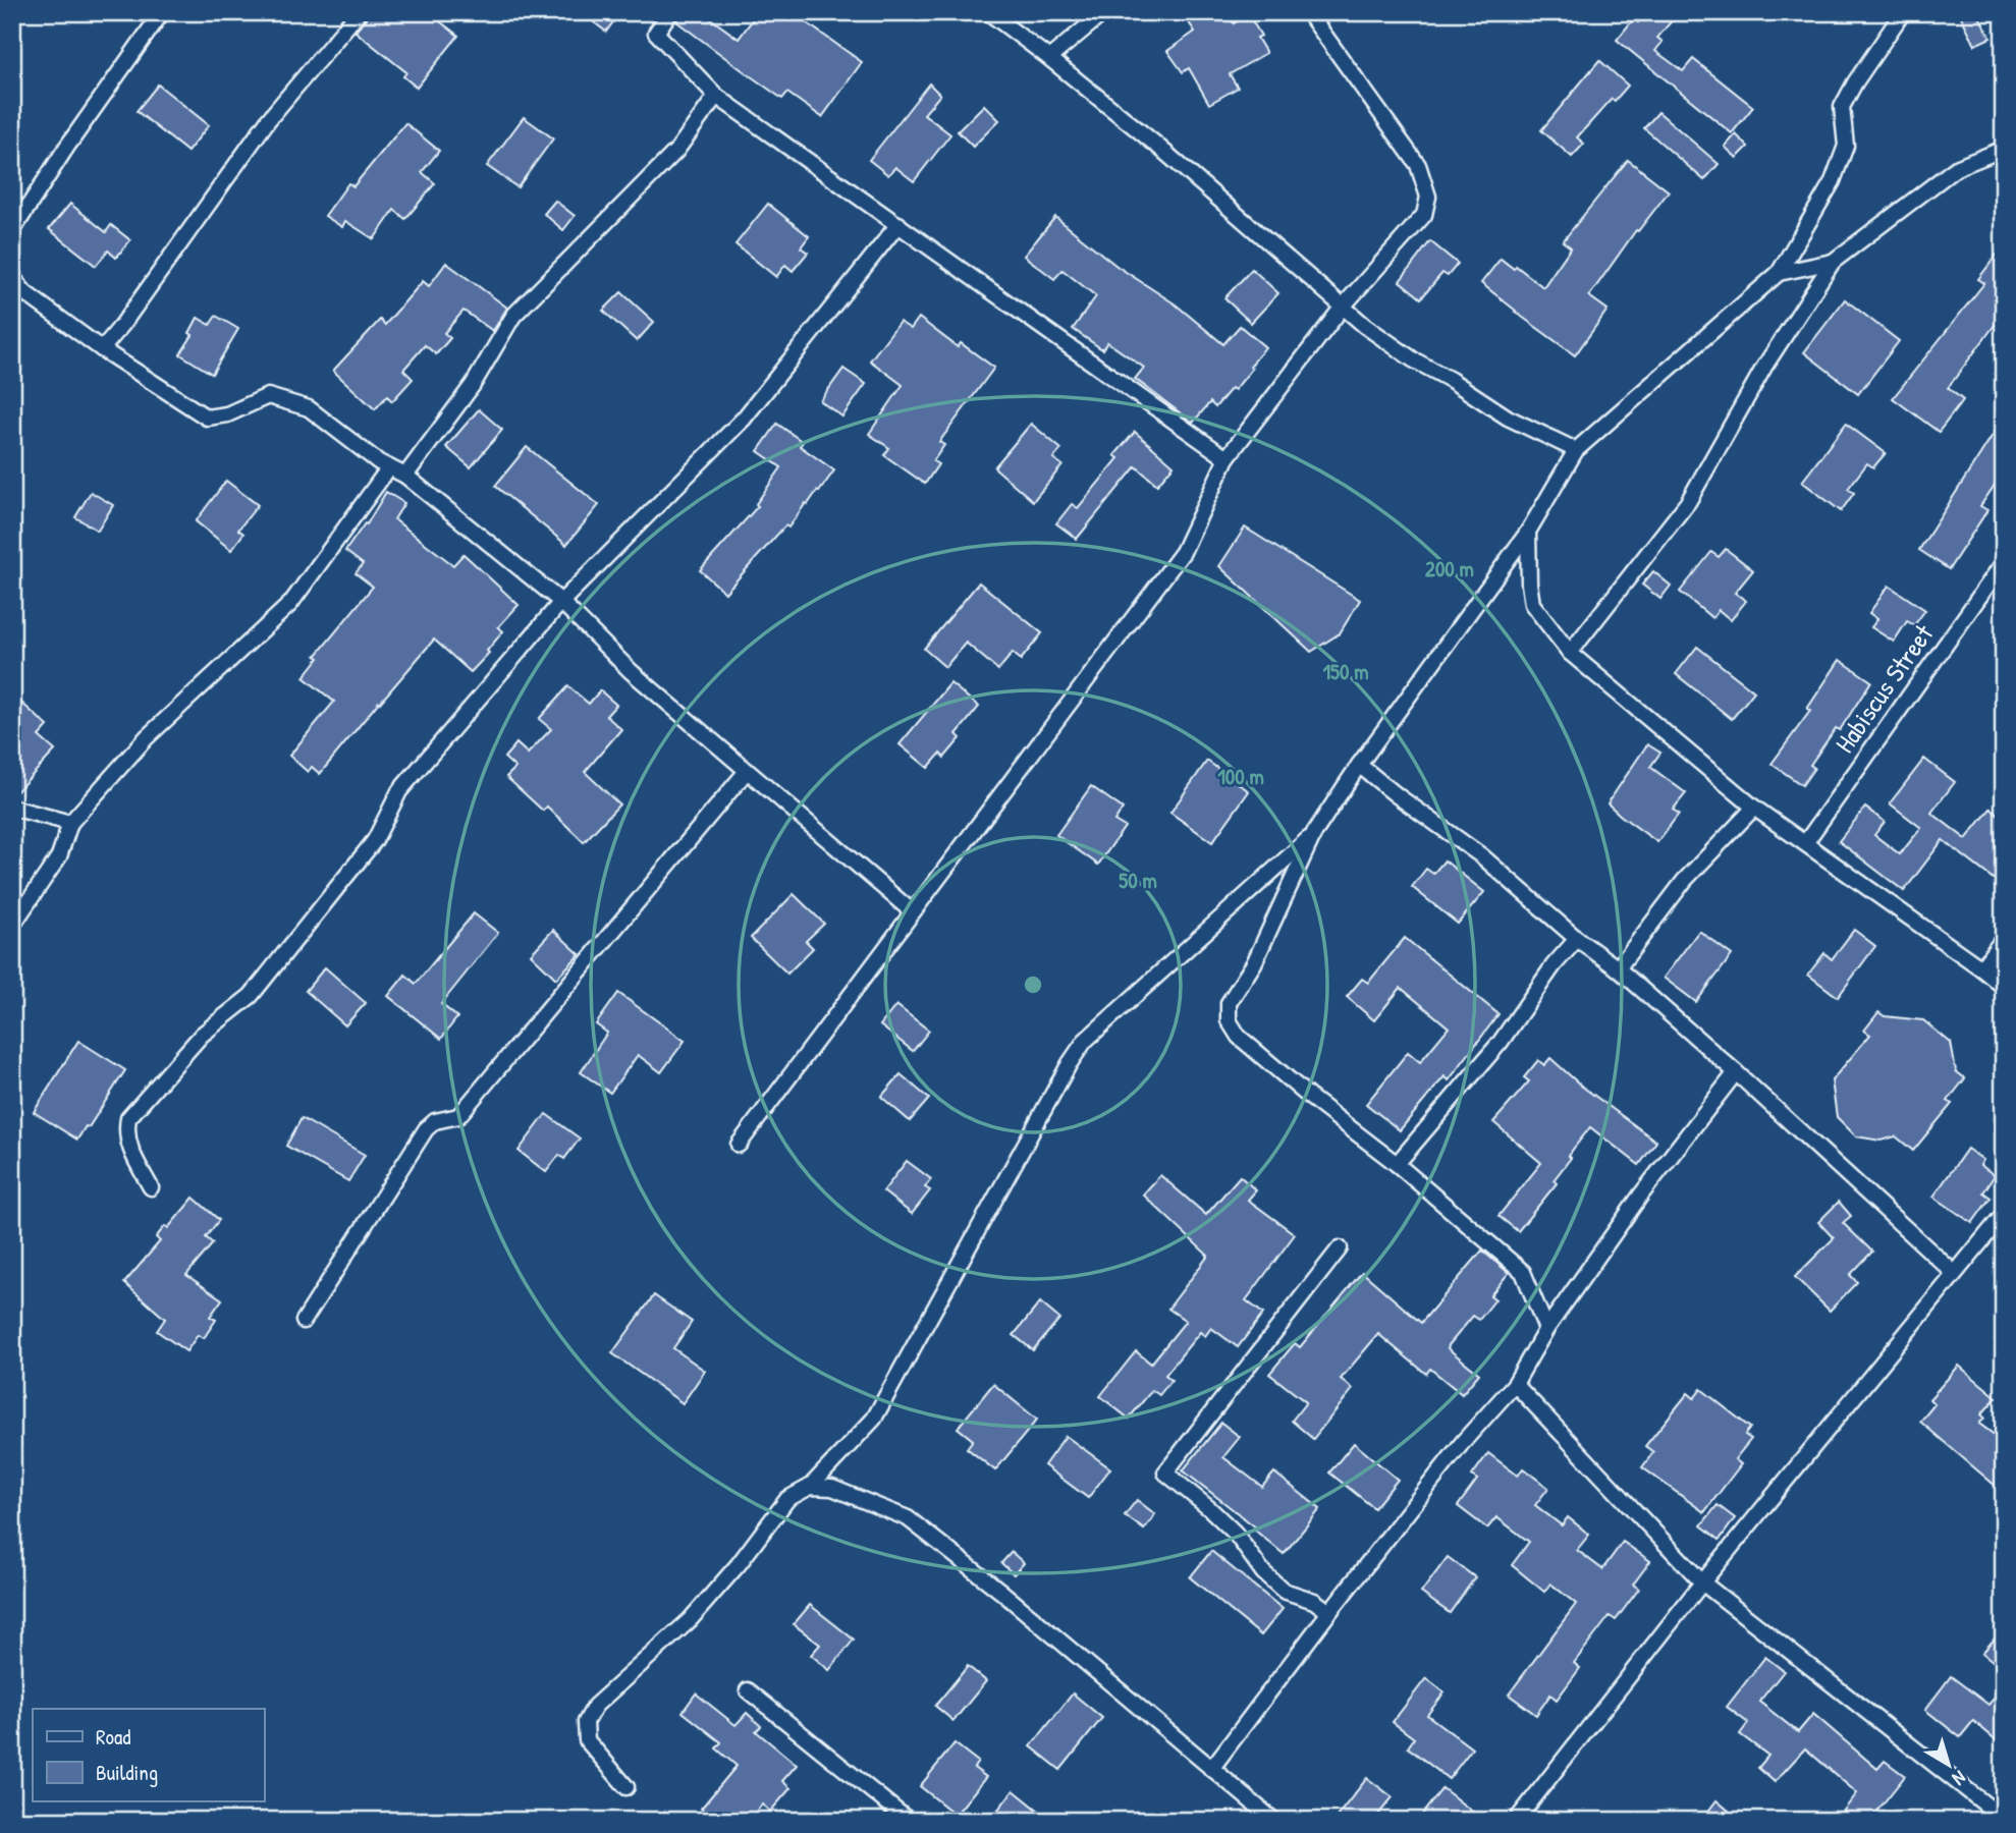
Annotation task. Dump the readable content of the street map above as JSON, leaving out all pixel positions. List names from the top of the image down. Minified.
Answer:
{"streets":{"street":["Habiscus Street"]},"legend":["Road","Building"],"north":"bottom right","rings":["200 m","150 m","100 m","50 m"]}
